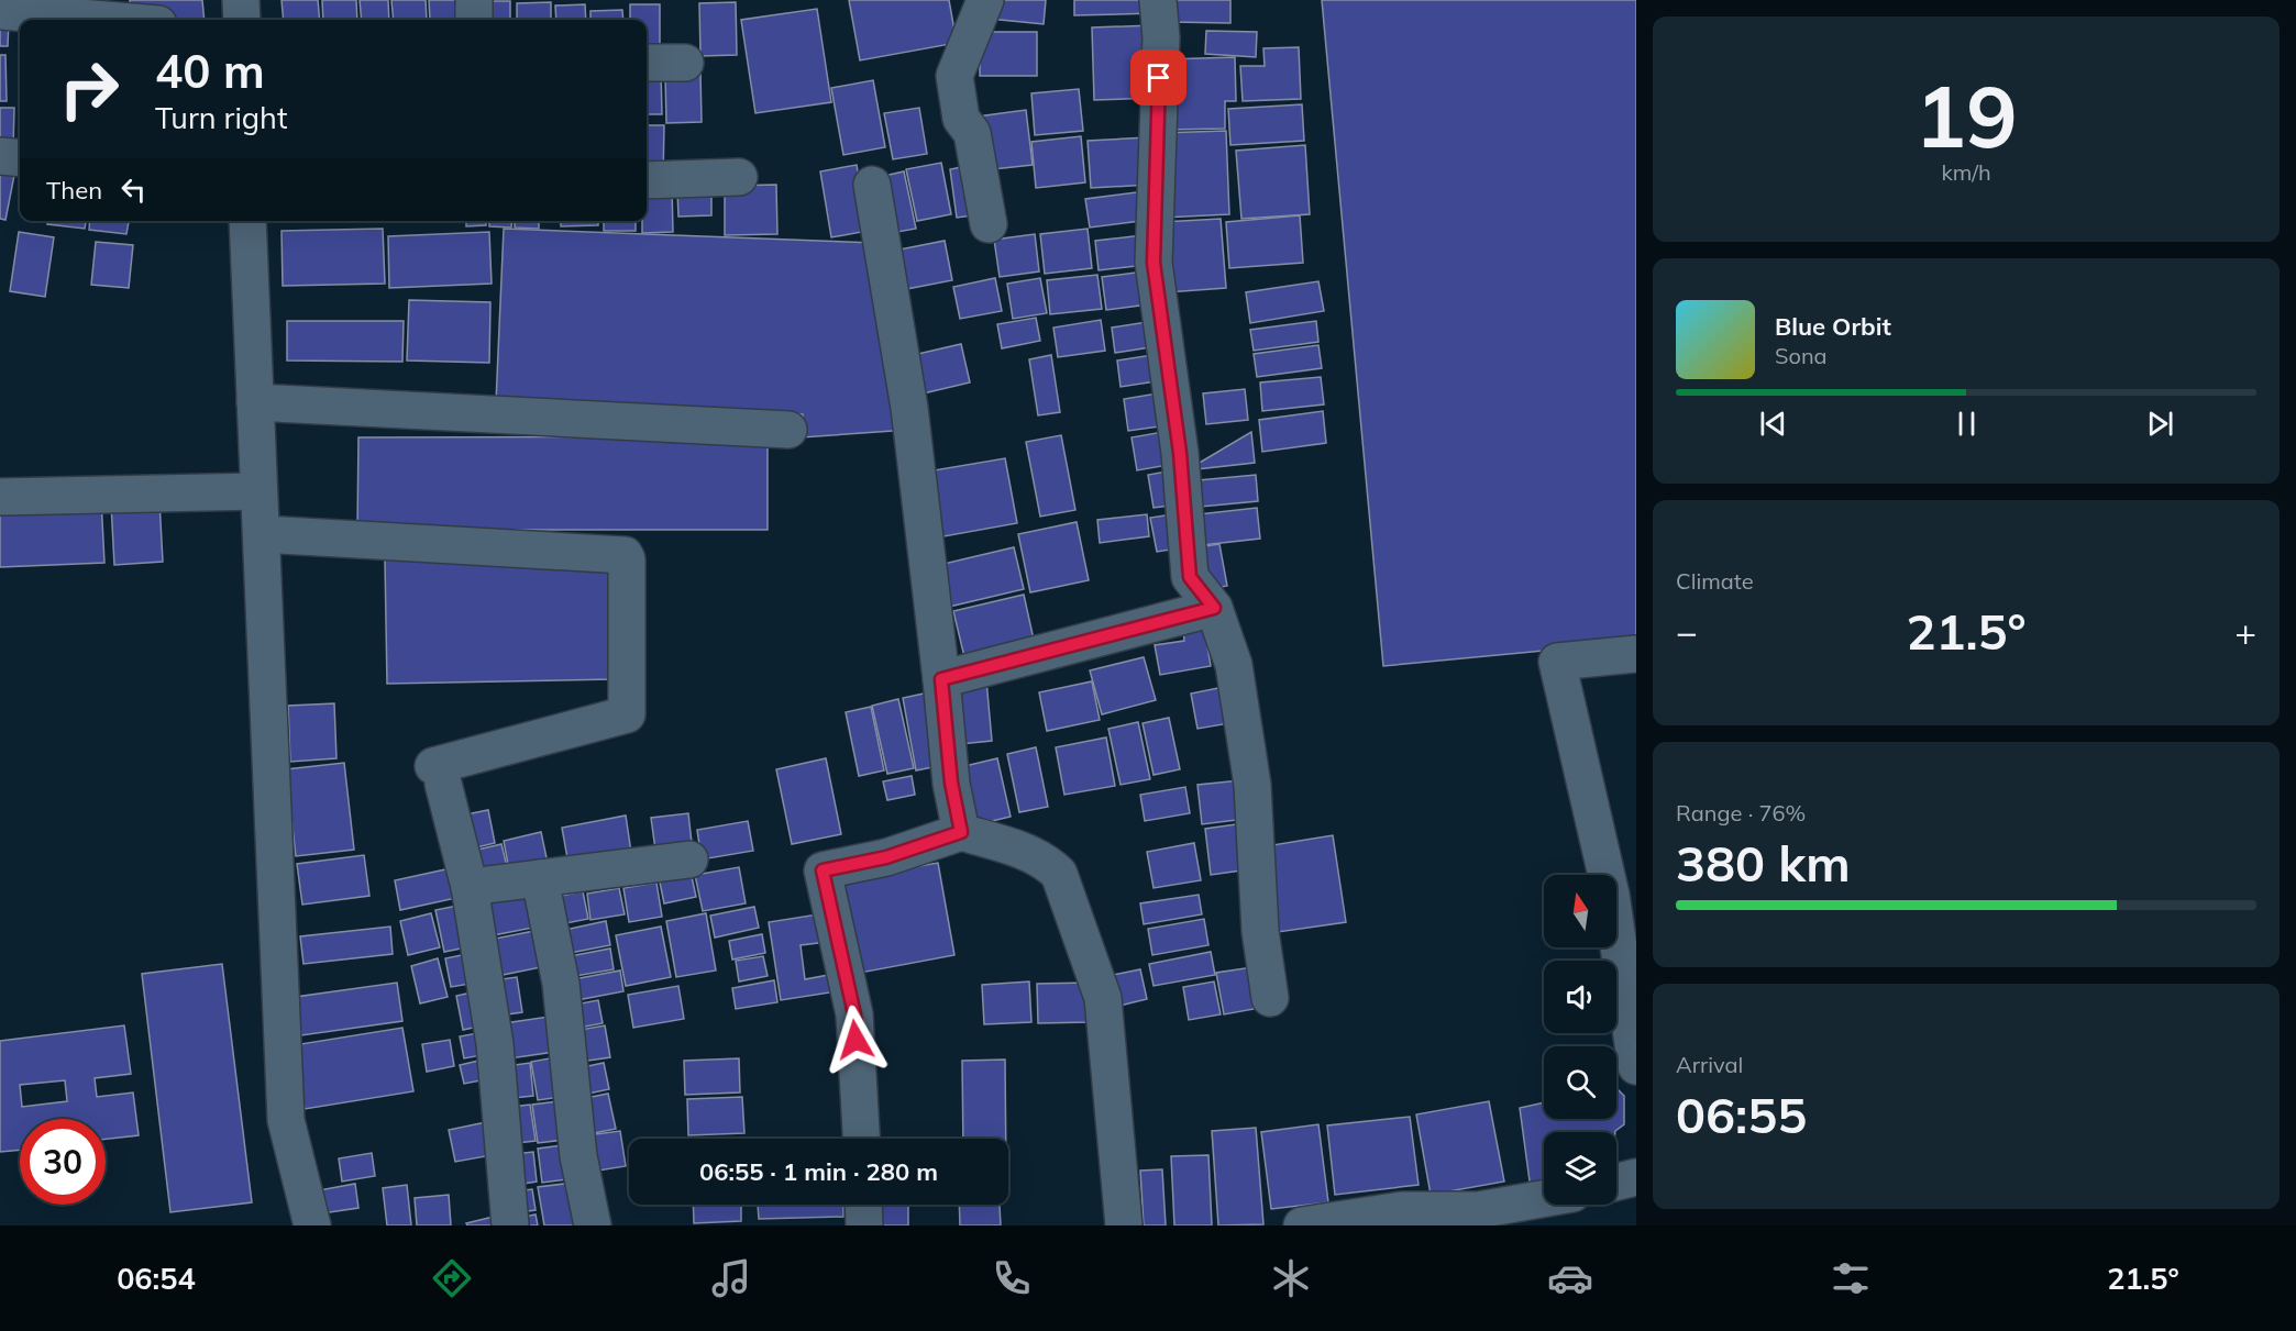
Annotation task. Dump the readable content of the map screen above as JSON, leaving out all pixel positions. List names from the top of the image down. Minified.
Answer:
{"north":"top","page":{"tile":[["19","km/h"],"Climate",["Range · 76%","380 km"],["Arrival","06:55"]],"turn":["40 m","Turn right"],"then":"Then","song":["Blue Orbit","Sona"],"heat":["−","21.5°","+"],"limit":"30","trip":"06:55 · 1 min · 280 m","tabs":["06:54","21.5°"]}}
